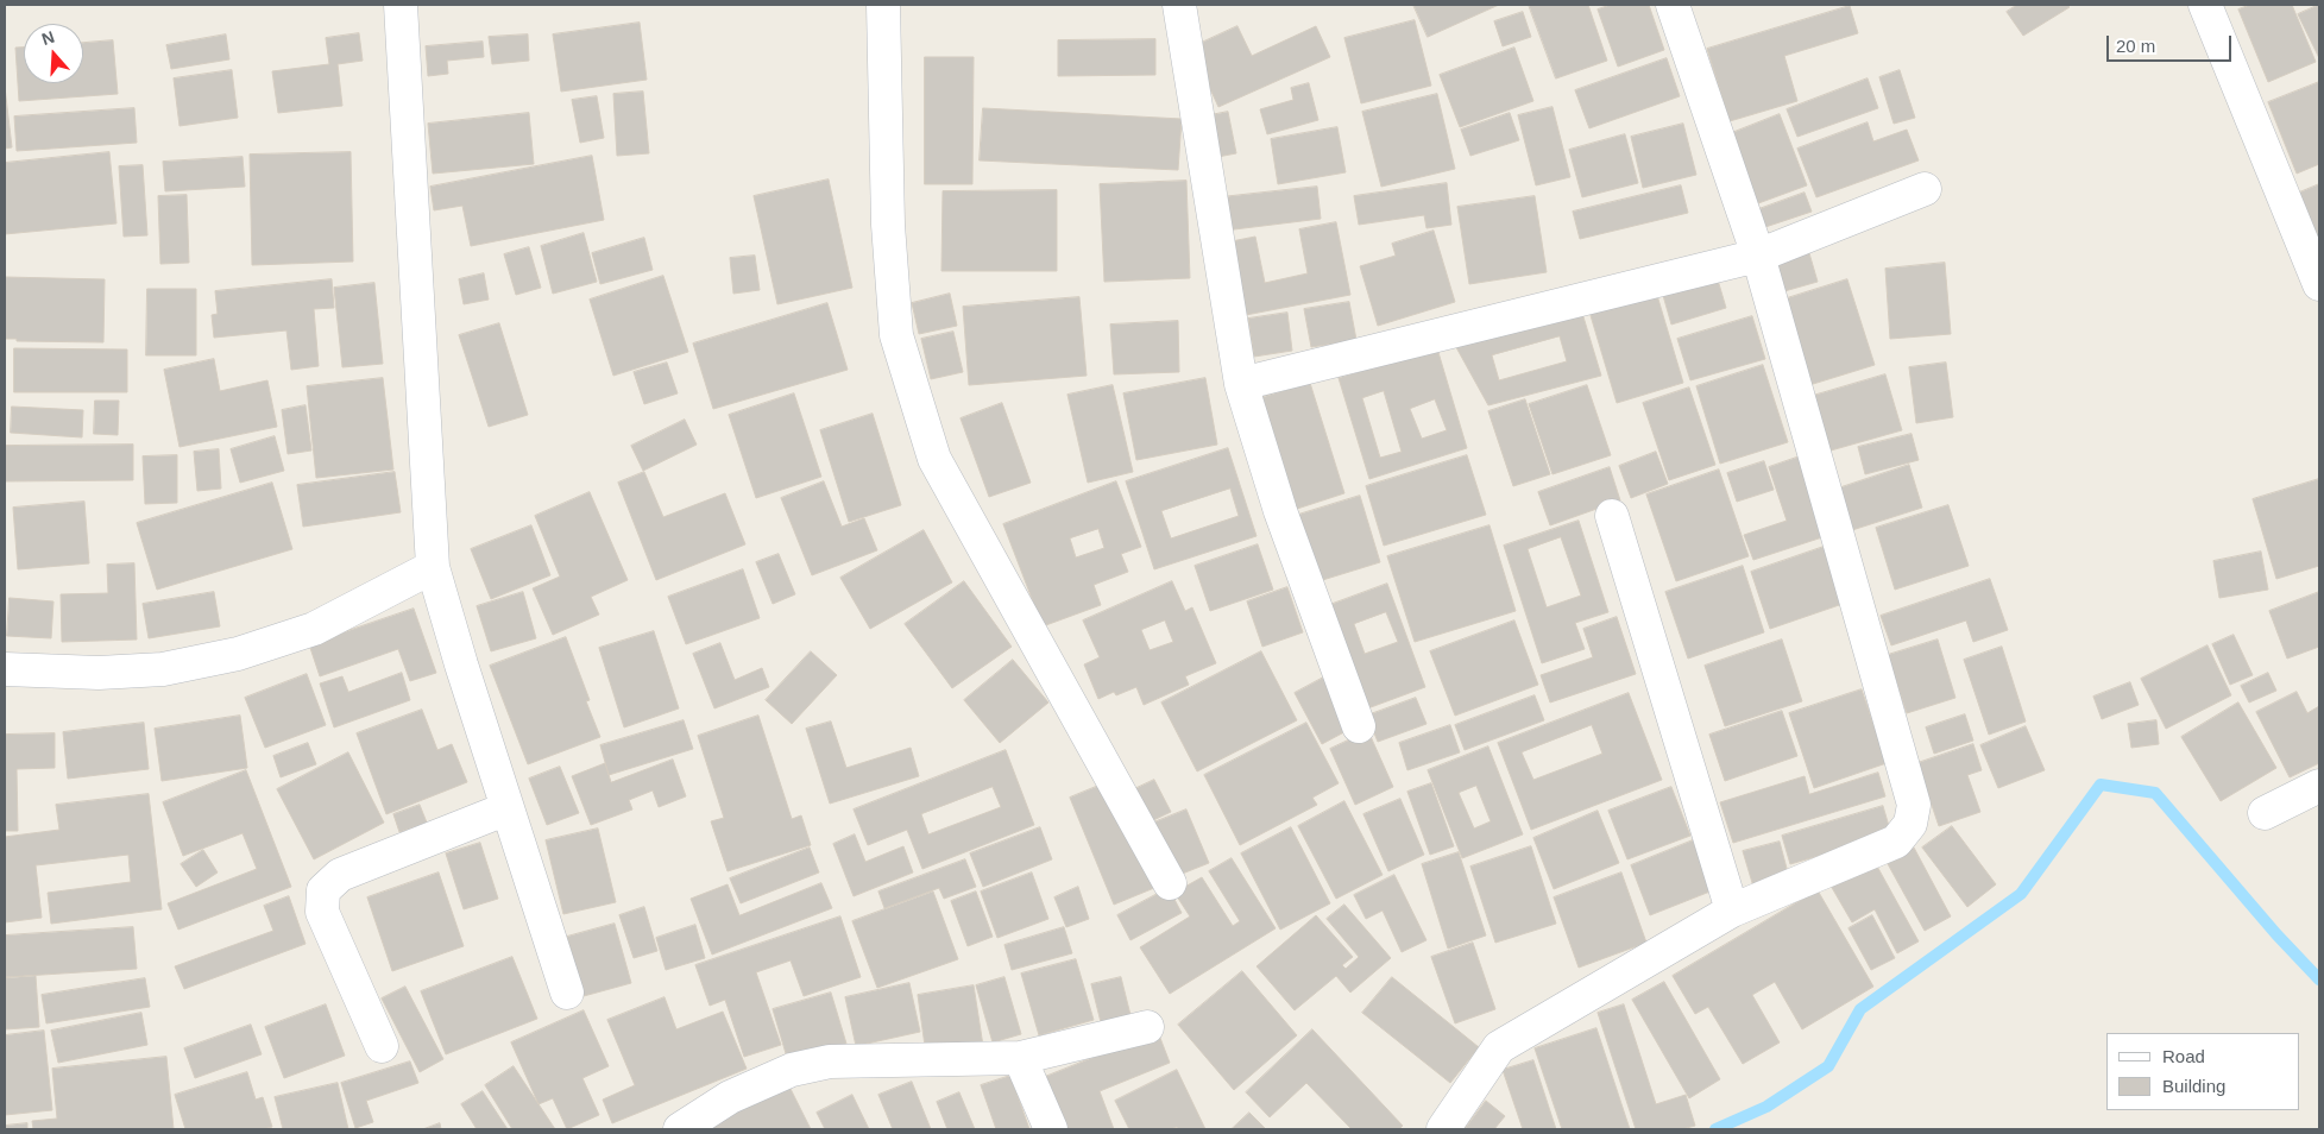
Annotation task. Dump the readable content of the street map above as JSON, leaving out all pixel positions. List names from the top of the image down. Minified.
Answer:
{"legend":["Road","Building"],"scale_bar":"20 m","north":"top"}
